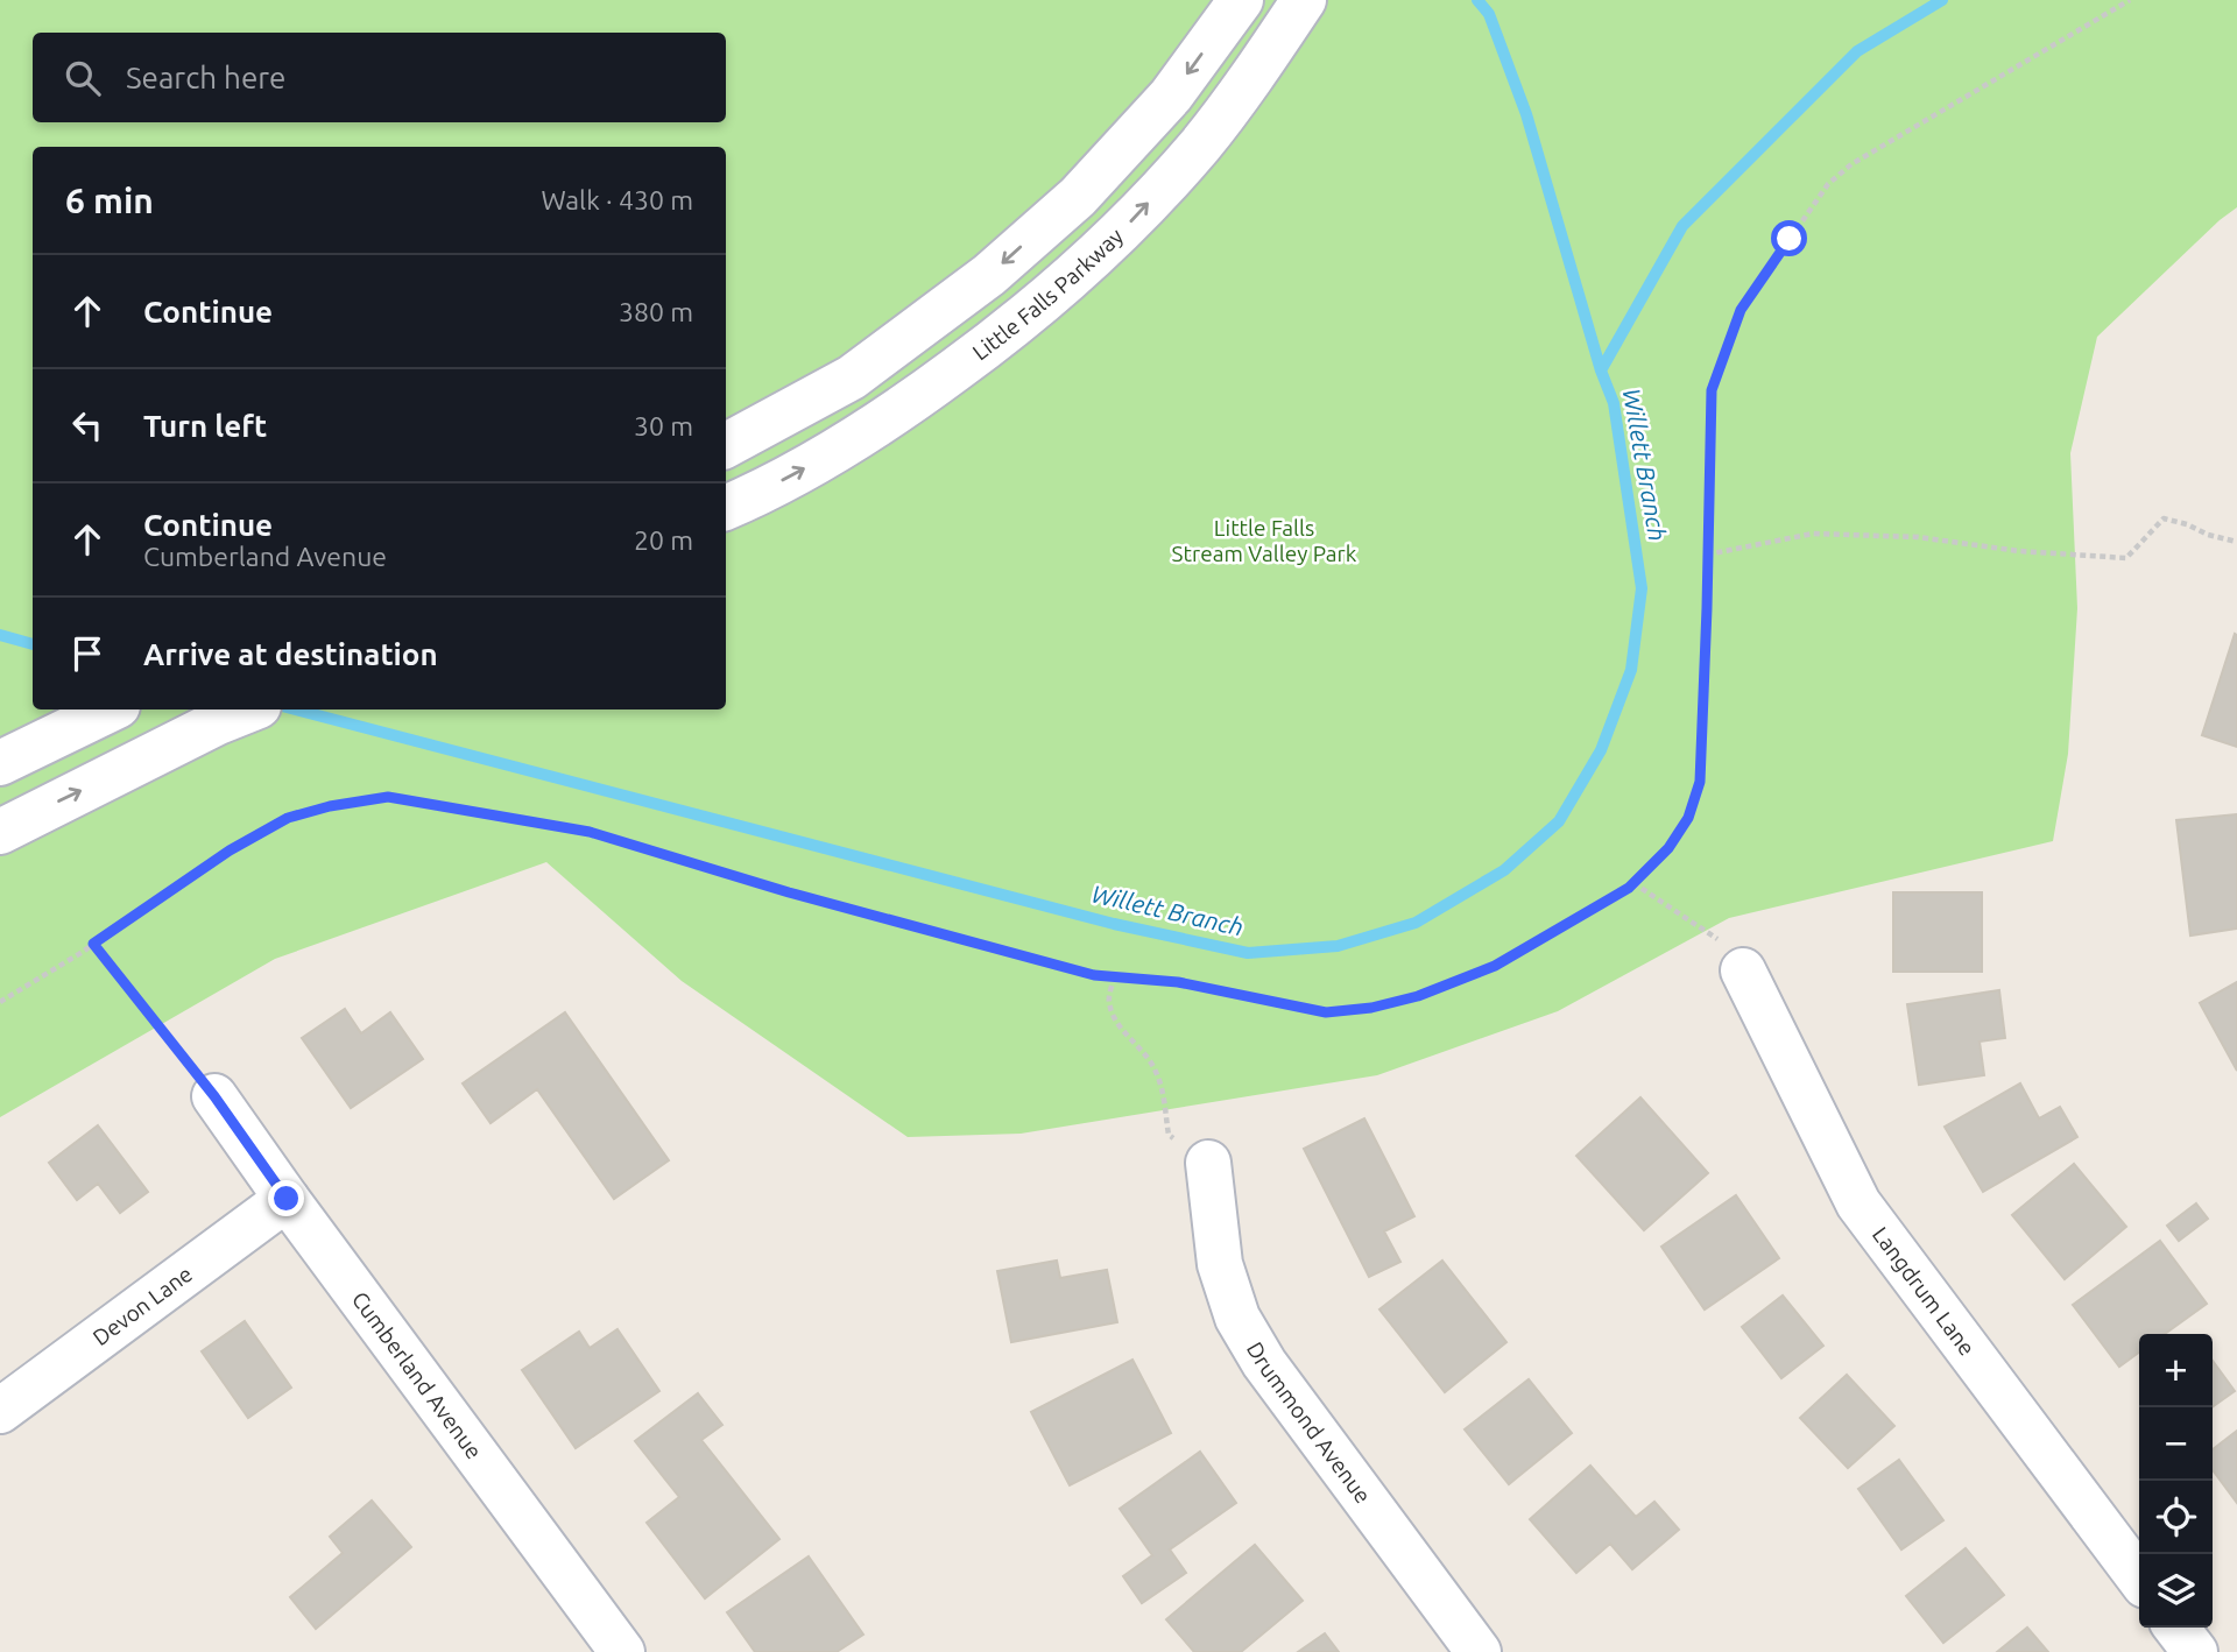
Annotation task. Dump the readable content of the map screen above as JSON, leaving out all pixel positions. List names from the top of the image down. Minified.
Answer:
{"streets":{"street":["Little Falls Parkway","Langdrum Lane","Devon Lane","Cumberland Avenue","Drummond Avenue"]},"crossings":[["Devon Lane","Cumberland Avenue"]],"water":["Willett Branch"],"parks":["Little Falls Stream Valley Park"],"page":{"search":"Search here","heading":["6 min","Walk · 430 m"],"list":[["Continue","380 m"],["Turn left","30 m"],["Continue","Cumberland Avenue","20 m"],"Arrive at destination"],"map_buttons":["+","−"]}}
